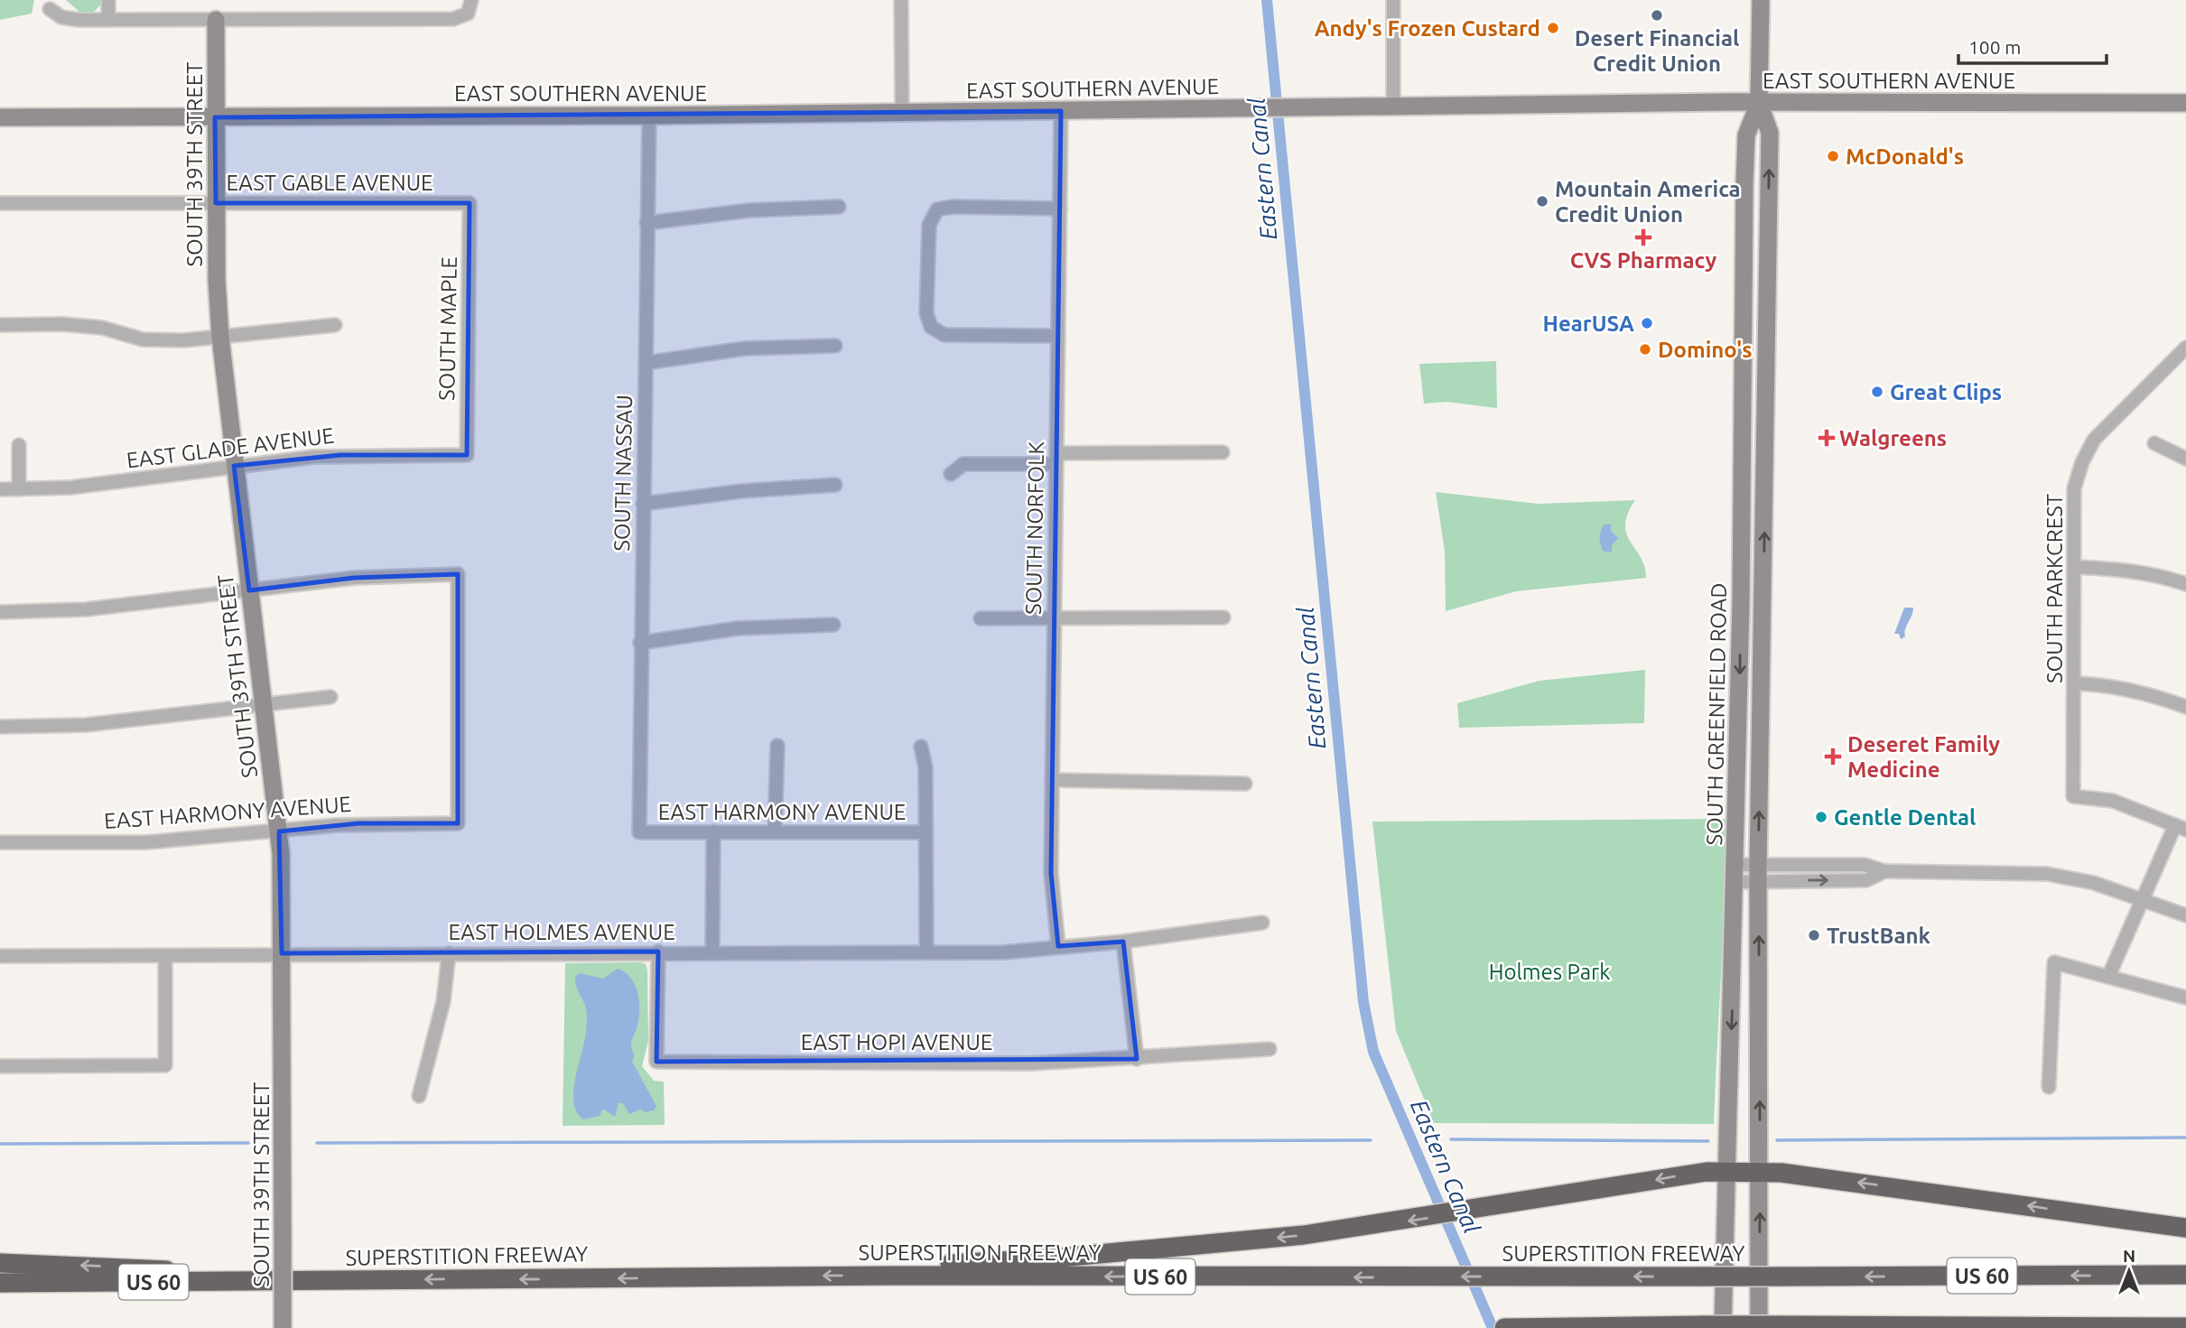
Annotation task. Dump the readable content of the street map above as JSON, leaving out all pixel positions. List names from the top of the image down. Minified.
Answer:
{"streets":{"highway":["SUPERSTITION FREEWAY","US 60"],"main road":["EAST SOUTHERN AVENUE","SOUTH 39TH STREET","SOUTH GREENFIELD ROAD"],"street":["EAST GABLE AVENUE","SOUTH MAPLE","EAST GLADE AVENUE","SOUTH NASSAU","SOUTH NORFOLK","SOUTH PARKCREST","EAST HARMONY AVENUE","EAST HOLMES AVENUE","EAST HOPI AVENUE"]},"crossings":[["EAST SOUTHERN AVENUE","SOUTH 39TH STREET"],["EAST SOUTHERN AVENUE","SOUTH NASSAU"],["EAST SOUTHERN AVENUE","SOUTH NORFOLK"],["EAST SOUTHERN AVENUE","SOUTH GREENFIELD ROAD"],["SOUTH 39TH STREET","EAST GABLE AVENUE"],["SOUTH 39TH STREET","EAST GLADE AVENUE"],["SOUTH 39TH STREET","EAST HARMONY AVENUE"],["SOUTH 39TH STREET","EAST HOLMES AVENUE"],["EAST GABLE AVENUE","SOUTH MAPLE"],["SOUTH MAPLE","EAST GLADE AVENUE"],["SOUTH NASSAU","EAST HARMONY AVENUE"],["SOUTH NORFOLK","EAST HOLMES AVENUE"],["SOUTH GREENFIELD ROAD","US 60"],["EAST HOLMES AVENUE","EAST HOPI AVENUE"]],"water":["Eastern Canal"],"parks":["Holmes Park"],"places":{"other":["Desert Financial Credit Union","Andy's Frozen Custard","McDonald's","Mountain America Credit Union","HearUSA","Domino's","Great Clips","Gentle Dental","TrustBank"],"health":["CVS Pharmacy","Walgreens","Deseret Family Medicine"]},"scale_bar":"100 m","north":"top"}
